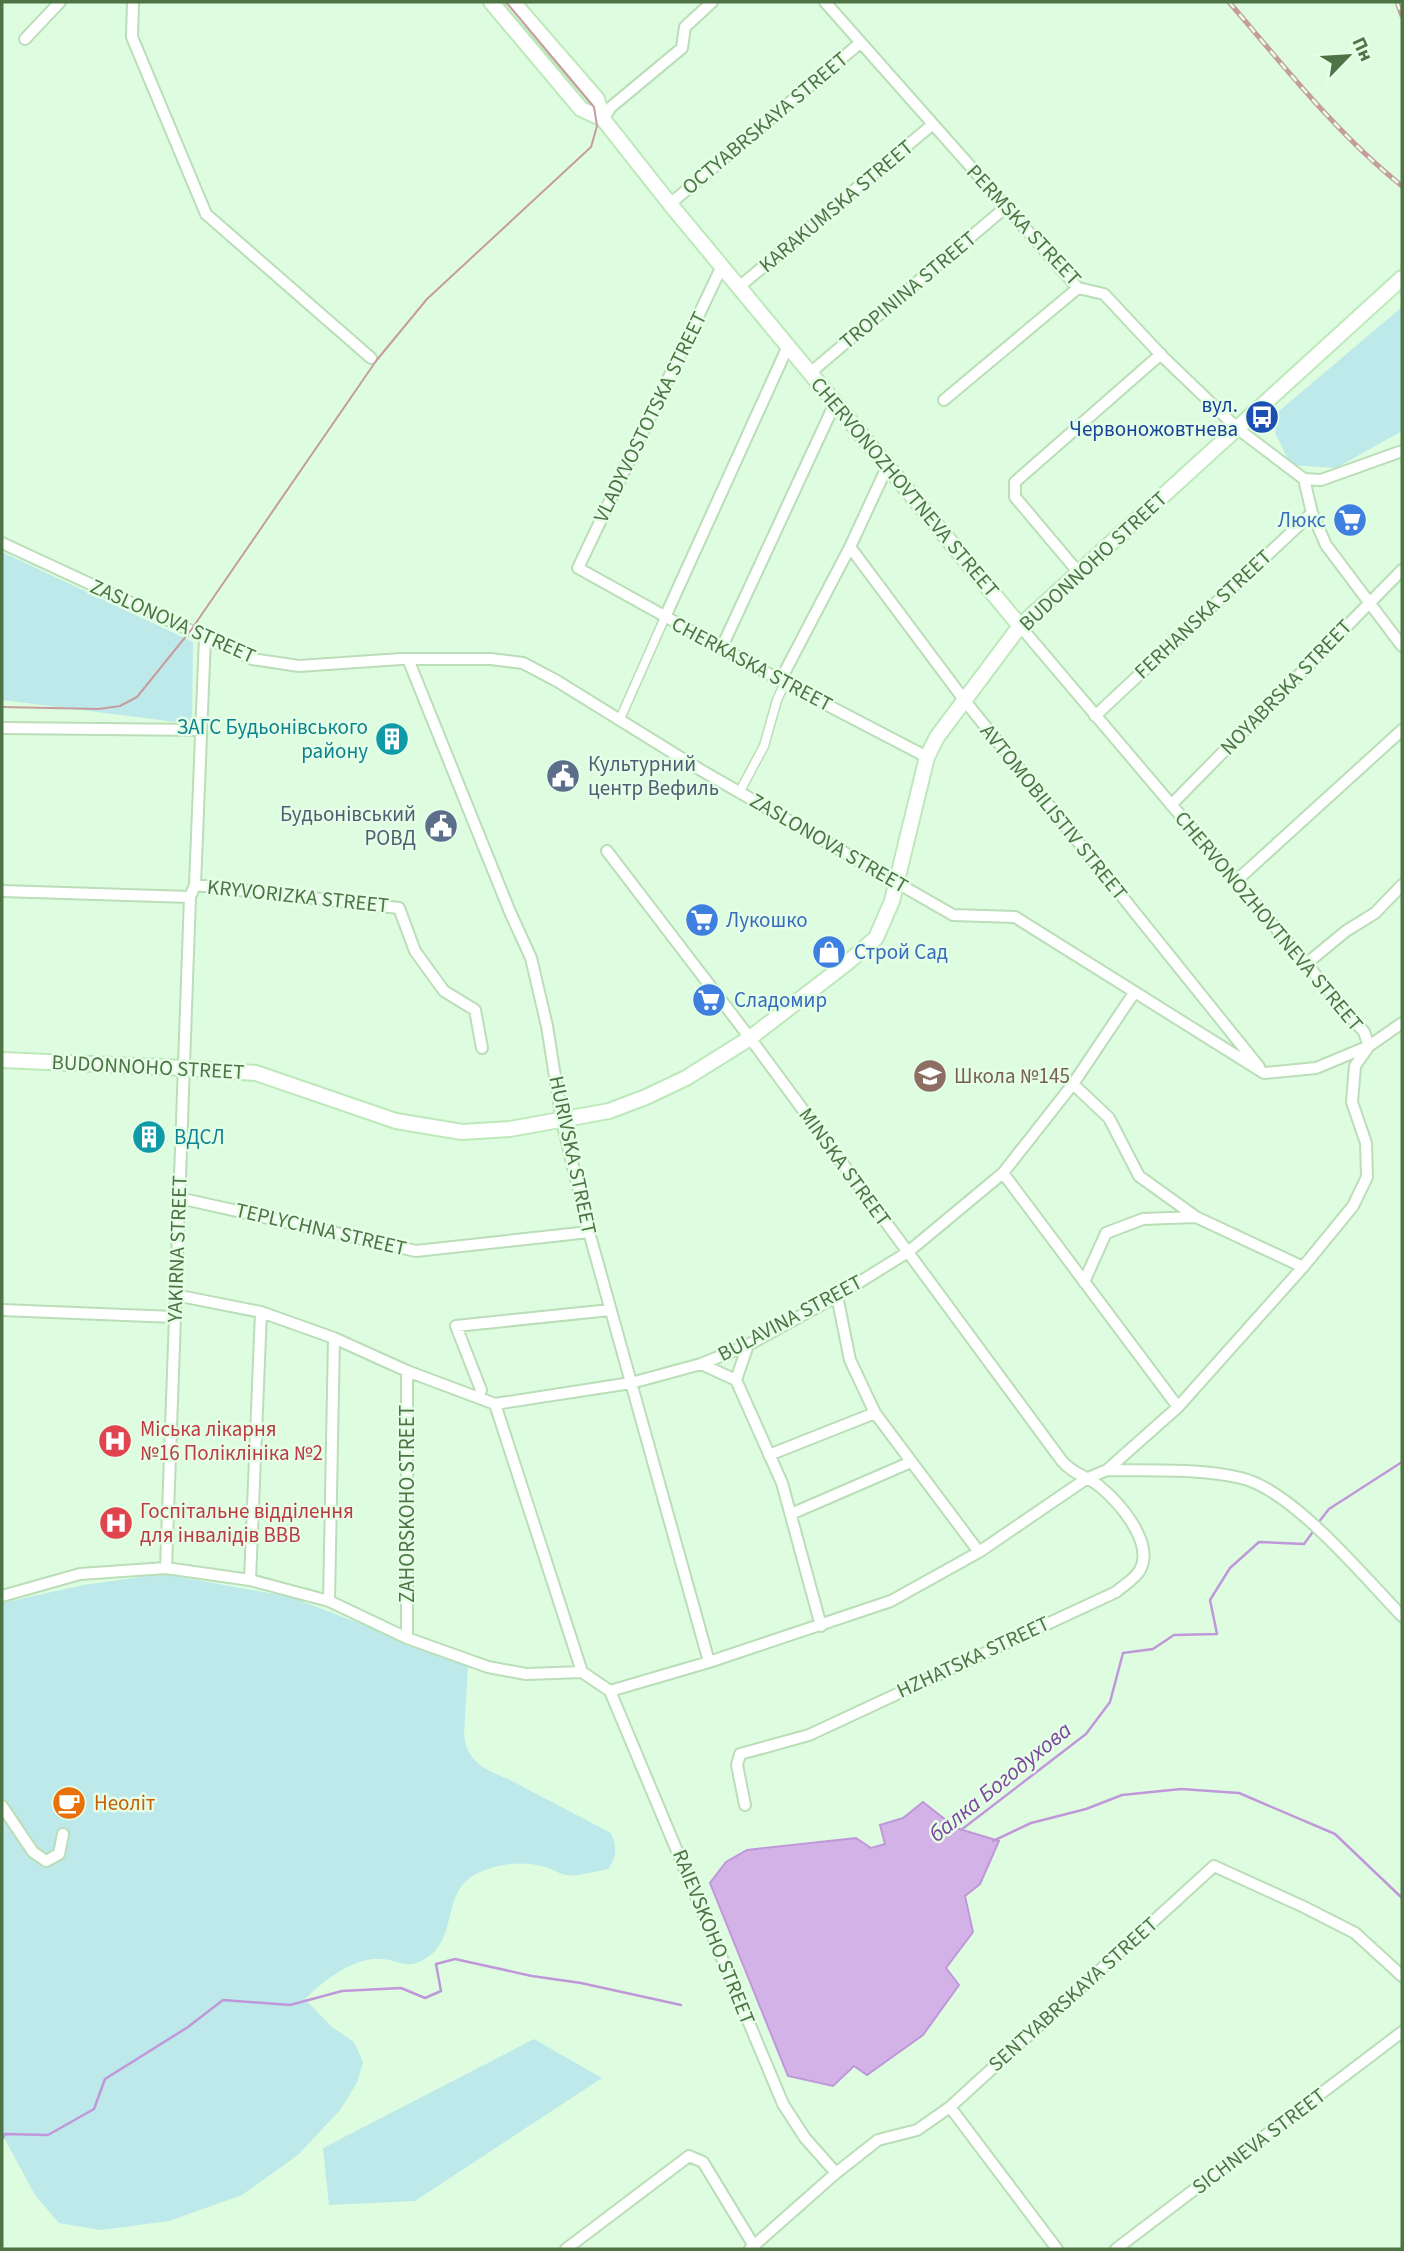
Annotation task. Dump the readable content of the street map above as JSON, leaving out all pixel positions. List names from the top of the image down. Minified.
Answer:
{"streets":{"main road":["CHERVONOZHOVTNEVA STREET","BUDONNOHO STREET"],"street":["OCTYABRSKAYA STREET","KARAKUMSKA STREET","PERMSKA STREET","TROPININA STREET","VLADYVOSTOTSKA STREET","FERHANSKA STREET","ZASLONOVA STREET","CHERKASKA STREET","NOYABRSKA STREET","AVTOMOBILISTIV STREET","KRYVORIZKA STREET","HURIVSKA STREET","MINSKA STREET","TEPLYCHNA STREET","YAKIRNA STREET","BULAVINA STREET","ZAHORSKOHO STREET","HZHATSKA STREET","RAIEVSKOHO STREET","SENTYABRSKAYA STREET","SICHNEVA STREET"]},"crossings":[["OCTYABRSKAYA STREET","PERMSKA STREET"],["OCTYABRSKAYA STREET","CHERVONOZHOVTNEVA STREET"],["KARAKUMSKA STREET","PERMSKA STREET"],["KARAKUMSKA STREET","CHERVONOZHOVTNEVA STREET"],["PERMSKA STREET","TROPININA STREET"],["PERMSKA STREET","BUDONNOHO STREET"],["TROPININA STREET","CHERVONOZHOVTNEVA STREET"],["VLADYVOSTOTSKA STREET","CHERVONOZHOVTNEVA STREET"],["VLADYVOSTOTSKA STREET","CHERKASKA STREET"],["CHERVONOZHOVTNEVA STREET","BUDONNOHO STREET"],["CHERVONOZHOVTNEVA STREET","FERHANSKA STREET"],["CHERVONOZHOVTNEVA STREET","NOYABRSKA STREET"],["BUDONNOHO STREET","ZASLONOVA STREET"],["BUDONNOHO STREET","CHERKASKA STREET"],["BUDONNOHO STREET","AVTOMOBILISTIV STREET"],["BUDONNOHO STREET","HURIVSKA STREET"],["BUDONNOHO STREET","MINSKA STREET"],["BUDONNOHO STREET","YAKIRNA STREET"],["ZASLONOVA STREET","AVTOMOBILISTIV STREET"],["ZASLONOVA STREET","HURIVSKA STREET"],["ZASLONOVA STREET","YAKIRNA STREET"],["ZASLONOVA STREET","BULAVINA STREET"],["KRYVORIZKA STREET","YAKIRNA STREET"],["HURIVSKA STREET","TEPLYCHNA STREET"],["HURIVSKA STREET","BULAVINA STREET"],["MINSKA STREET","BULAVINA STREET"],["MINSKA STREET","HZHATSKA STREET"],["TEPLYCHNA STREET","YAKIRNA STREET"],["RAIEVSKOHO STREET","SENTYABRSKAYA STREET"]],"water":["балка Богодухова"],"places":{"bus stop":["вул. Червоножовтнева"],"supermarket":["Люкс","Лукошко","Сладомир"],"building":["ЗАГС Будьонівського району","ВДСЛ"],"public building":["Культурний центр Вефиль","Будьонівський РОВД"],"shop":["Строй Сад"],"school or university":["Школа №145"],"hospital":["Міська лікарня №16 Поліклініка №2","Госпітальне відділення для інвалідів ВВВ"],"cafe":["Неоліт"]},"north":"top right"}
